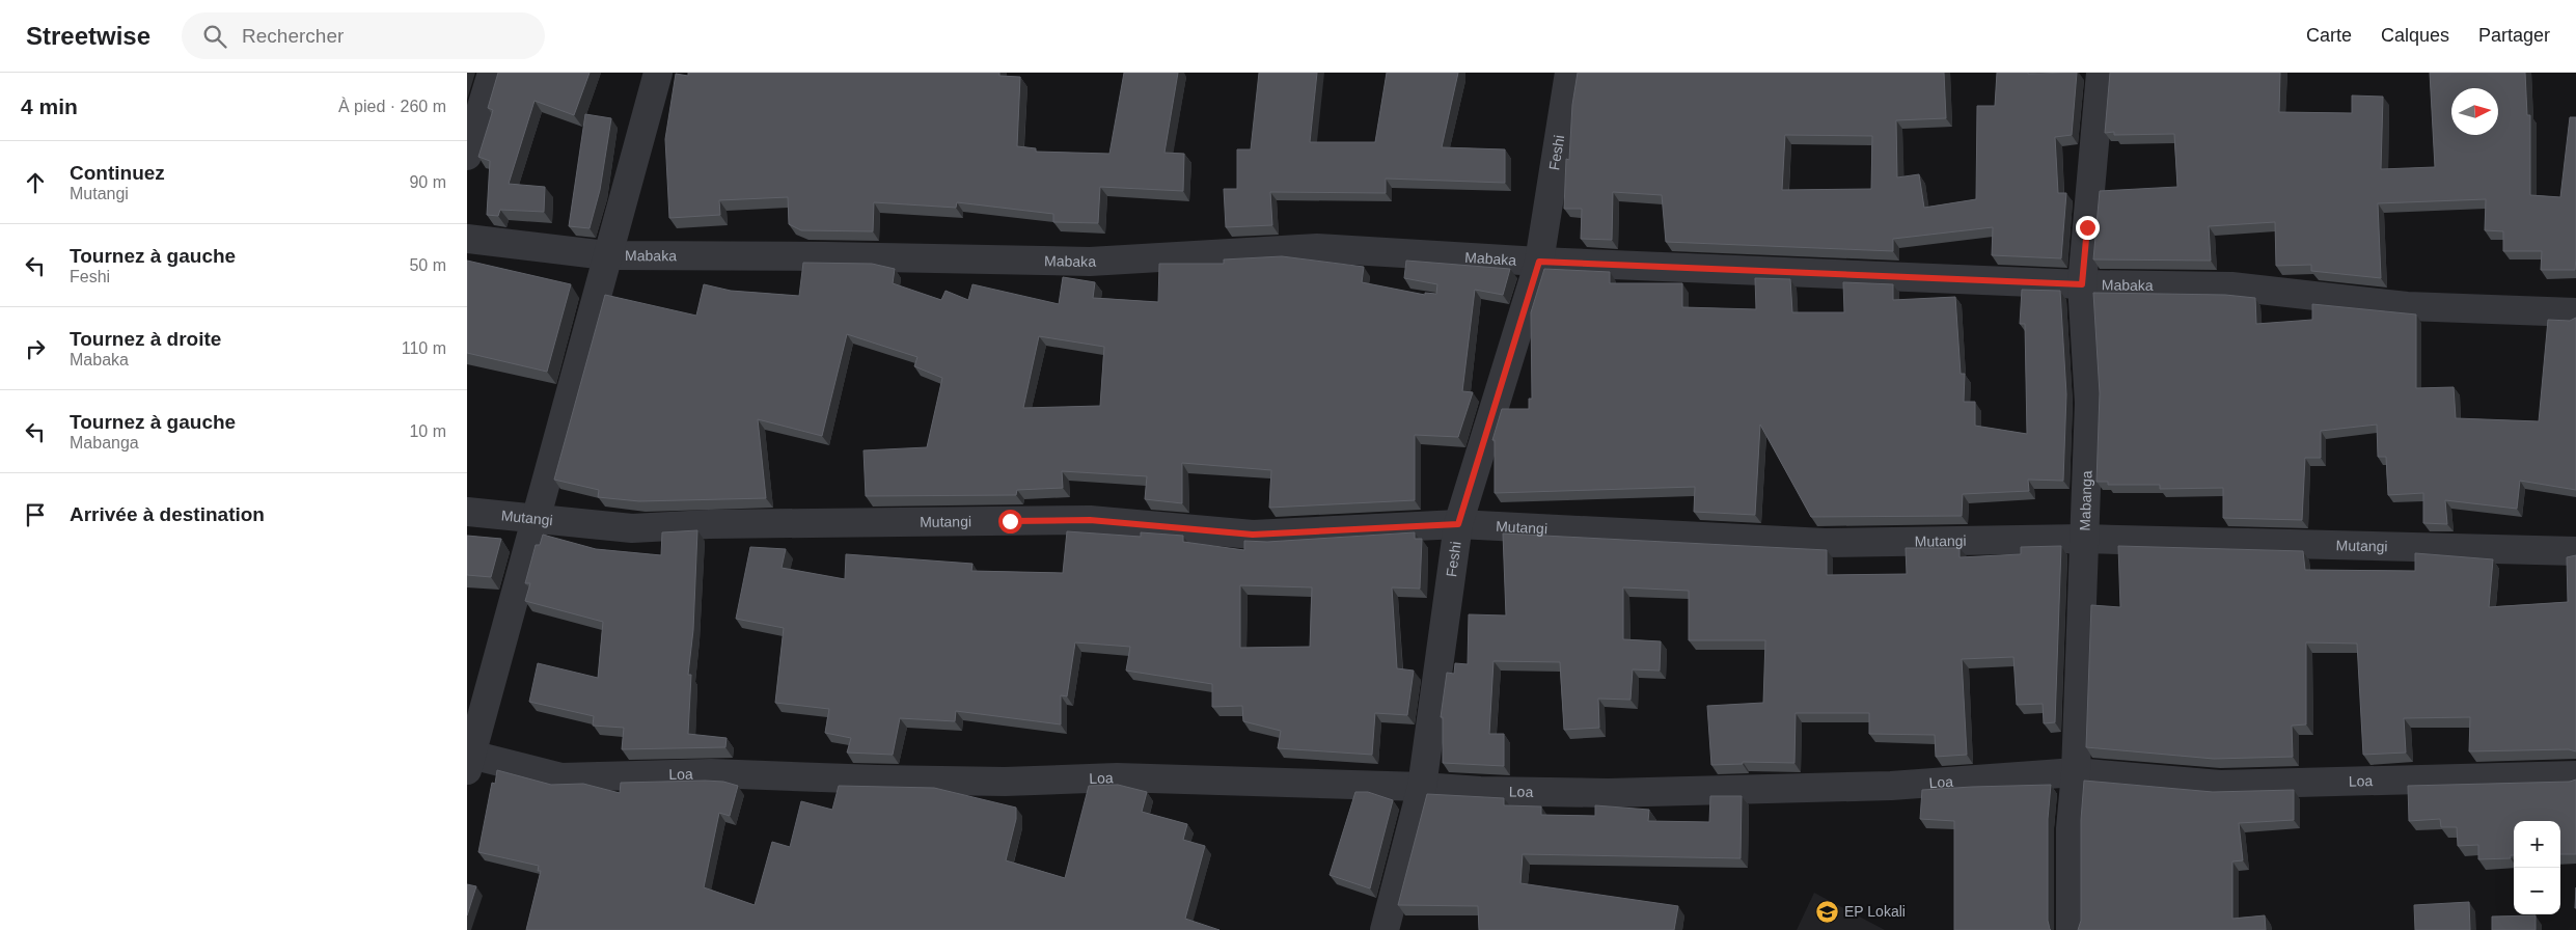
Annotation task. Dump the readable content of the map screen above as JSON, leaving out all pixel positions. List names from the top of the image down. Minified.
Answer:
{"streets":{"street":["Feshi","Mabaka","Mabanga","Mutangi","Loa"]},"crossings":[["Feshi","Mabaka"],["Feshi","Mutangi"],["Feshi","Loa"],["Mabaka","Mabanga"],["Mabanga","Mutangi"],["Mabanga","Loa"]],"places":{"school or university":["EP Lokali"]},"north":"right","page":{"header":"Streetwise","search":"Rechercher","nav":["Carte","Calques","Partager"],"heading":["4 min","À pied · 260 m"],"list":[["Continuez","Mutangi","90 m"],["Tournez à gauche","Feshi","50 m"],["Tournez à droite","Mabaka","110 m"],["Tournez à gauche","Mabanga","10 m"],"Arrivée à destination"],"map_buttons":["+","−"]}}
